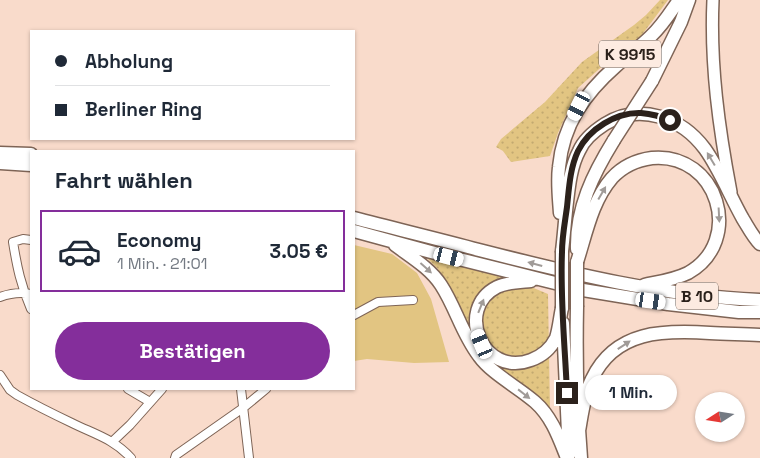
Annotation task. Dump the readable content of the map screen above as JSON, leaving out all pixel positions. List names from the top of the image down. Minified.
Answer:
{"streets":{"highway":["K 9915","B 10"]},"north":"left","page":{"banner":["Abholung","Berliner Ring"],"heading":"Fahrt wählen","list":[{"name":"Economy","note":"1 Min. · 21:01","value":"3.05 €"}],"buttons":"Bestätigen","bubble":"1 Min."}}
